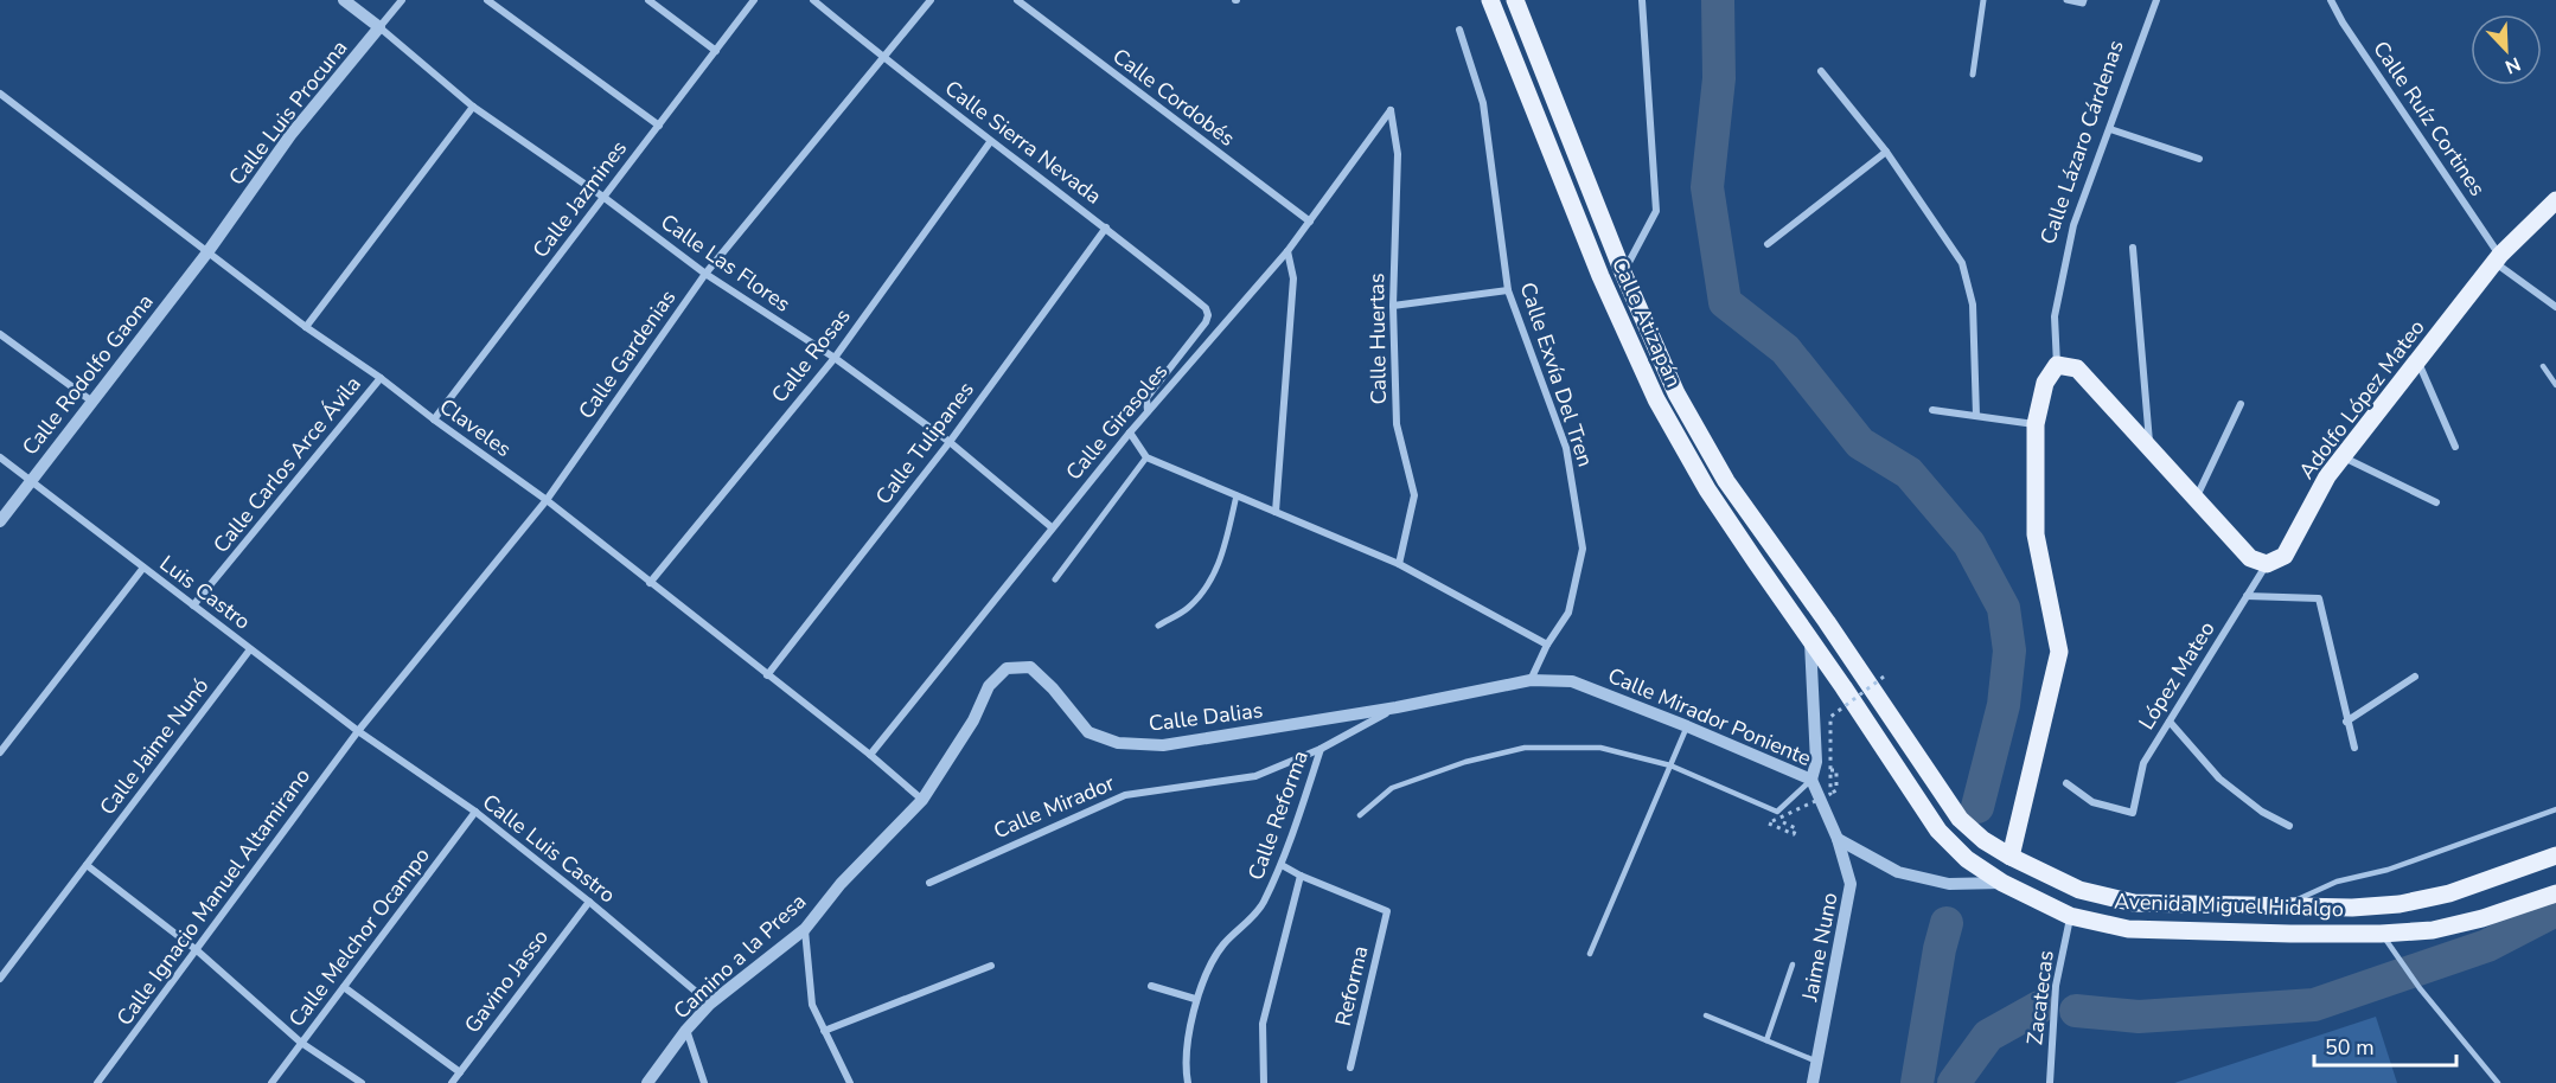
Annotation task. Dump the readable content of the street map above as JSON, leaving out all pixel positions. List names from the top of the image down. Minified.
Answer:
{"streets":{"main road":["Calle Lázaro Cárdenas","Calle Atizapán","Adolfo López Mateo","Avenida Miguel Hidalgo"],"street":["Calle Cordobés","Calle Luis Procuna","Calle Ruíz Cortines","Calle Sierra Nevada","Calle Jazmines","Calle Las Flores","Calle Huertas","Calle Gardenias","Calle Rosas","Calle Rodolfo Gaona","Calle Exvía Del Tren","Calle Girasoles","Claveles","Calle Tulipanes","Calle Carlos Arce Ávila","Luis Castro","López Mateo","Calle Dalias","Calle Mirador Poniente","Calle Jaime Nunó","Calle Mirador","Calle Reforma","Calle Luis Castro","Calle Ignacio Manuel Altamirano","Calle Melchor Ocampo","Jaime Nuno","Camino a la Presa","Gavino Jasso","Reforma","Zacatecas"]},"crossings":[["Calle Cordobés","Calle Girasoles"],["Calle Luis Procuna","Calle Las Flores"],["Calle Luis Procuna","Calle Rodolfo Gaona"],["Calle Luis Procuna","Claveles"],["Calle Ruíz Cortines","Adolfo López Mateo"],["Calle Sierra Nevada","Calle Gardenias"],["Calle Sierra Nevada","Calle Rosas"],["Calle Sierra Nevada","Calle Girasoles"],["Calle Sierra Nevada","Calle Tulipanes"],["Calle Lázaro Cárdenas","Avenida Miguel Hidalgo"],["Calle Jazmines","Calle Las Flores"],["Calle Jazmines","Claveles"],["Calle Las Flores","Calle Gardenias"],["Calle Las Flores","Calle Rosas"],["Calle Las Flores","Calle Girasoles"],["Calle Las Flores","Calle Tulipanes"],["Calle Atizapán","Avenida Miguel Hidalgo"],["Calle Huertas","Calle Girasoles"],["Calle Gardenias","Claveles"],["Calle Gardenias","Luis Castro"],["Calle Gardenias","Calle Luis Castro"],["Calle Gardenias","Calle Ignacio Manuel Altamirano"],["Calle Rosas","Claveles"],["Calle Rodolfo Gaona","Claveles"],["Calle Rodolfo Gaona","Luis Castro"],["Calle Exvía Del Tren","Calle Mirador Poniente"],["Adolfo López Mateo","López Mateo"],["Calle Girasoles","Claveles"],["Claveles","Calle Tulipanes"],["Claveles","Calle Carlos Arce Ávila"],["Claveles","Calle Dalias"],["Claveles","Camino a la Presa"],["Calle Carlos Arce Ávila","Luis Castro"],["Luis Castro","Calle Jaime Nunó"],["Luis Castro","Calle Luis Castro"],["Luis Castro","Calle Ignacio Manuel Altamirano"],["Calle Dalias","Calle Reforma"],["Calle Dalias","Camino a la Presa"],["Calle Mirador Poniente","Jaime Nuno"],["Calle Mirador","Calle Reforma"],["Calle Reforma","Reforma"],["Calle Luis Castro","Calle Ignacio Manuel Altamirano"],["Calle Luis Castro","Calle Melchor Ocampo"],["Calle Luis Castro","Camino a la Presa"],["Calle Luis Castro","Gavino Jasso"],["Avenida Miguel Hidalgo","Zacatecas"]],"scale_bar":"50 m","north":"bottom right"}
